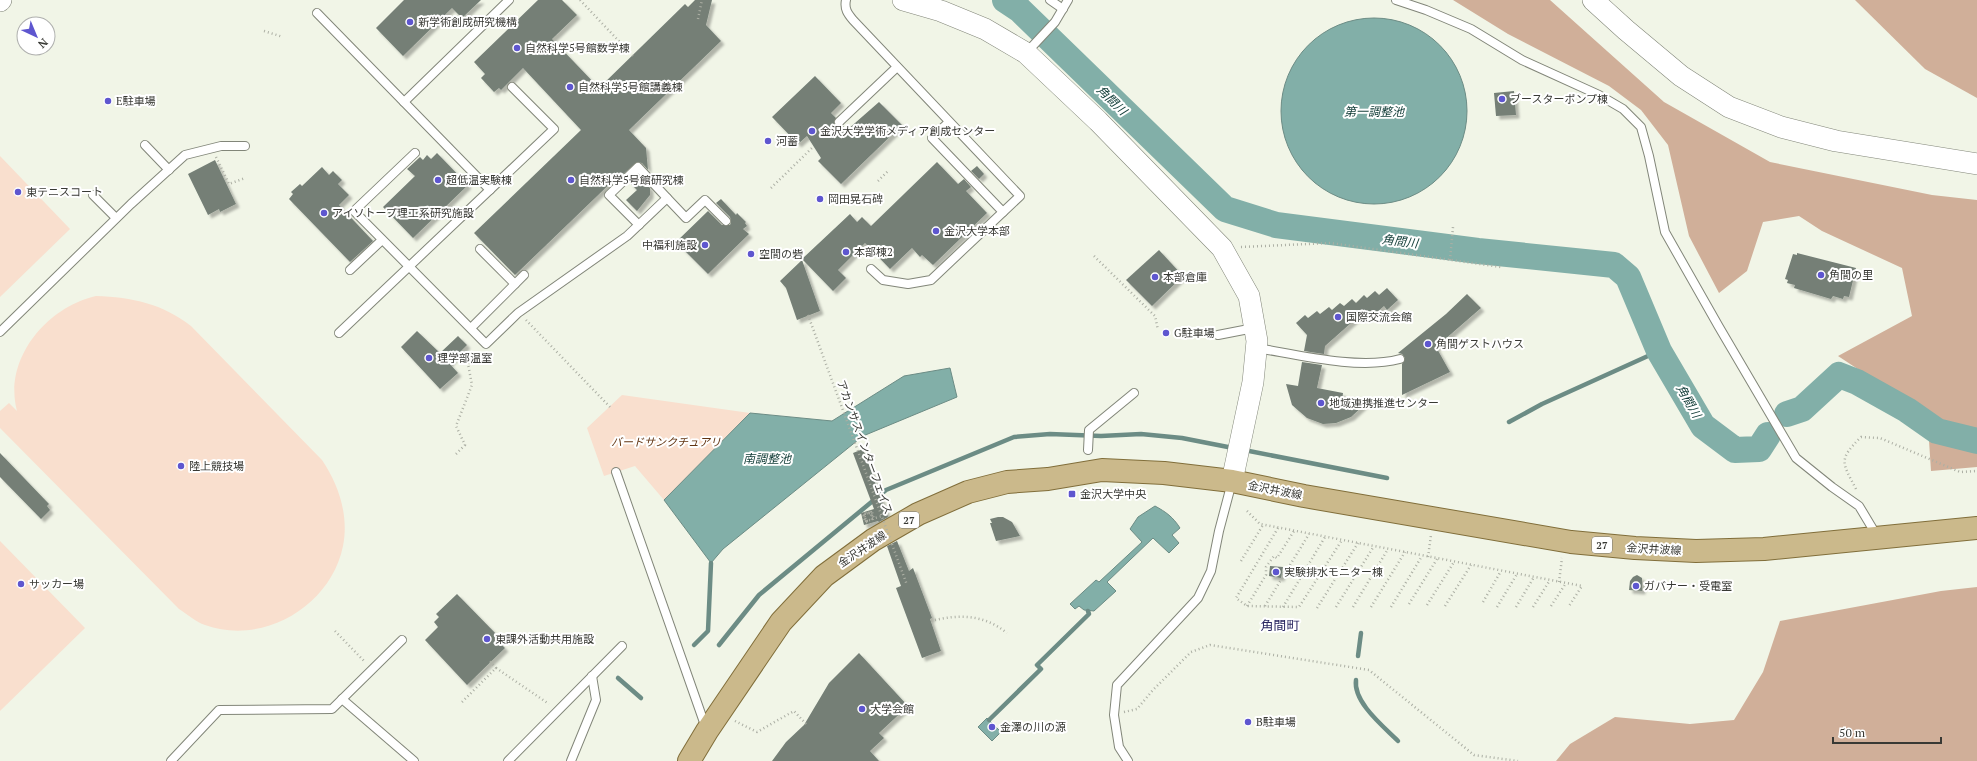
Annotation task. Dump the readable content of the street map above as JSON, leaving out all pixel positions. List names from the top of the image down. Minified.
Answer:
{"streets":{"main road":["金沢井波線","27"],"path":["アカンサスインターフェイス"]},"districts":["角間町"],"water":["角間川","第一調整池","南調整池"],"parks":["バードサンクチュアリ"],"places":{"other":["新学術創成研究機構","自然科学5号館数学棟","自然科学5号館講義棟","ブースターポンプ棟","E駐車場","金沢大学学術メディア創成センター","河蓄","超低温実験棟","自然科学5号館研究棟","東テニスコート","岡田晃石碑","アイソトープ理工系研究施設","金沢大学本部","中福利施設","本部棟2","空間の砦","角間の里","本部倉庫","国際交流会館","G駐車場","角間ゲストハウス","理学部温室","地域連携推進センター","陸上競技場","実験排水モニター棟","サッカー場","ガバナー・受電室","東課外活動共用施設","大学会館","B駐車場","金澤の川の源"],"transit":["金沢大学中央"]},"scale_bar":"50 m","north":"bottom right"}
